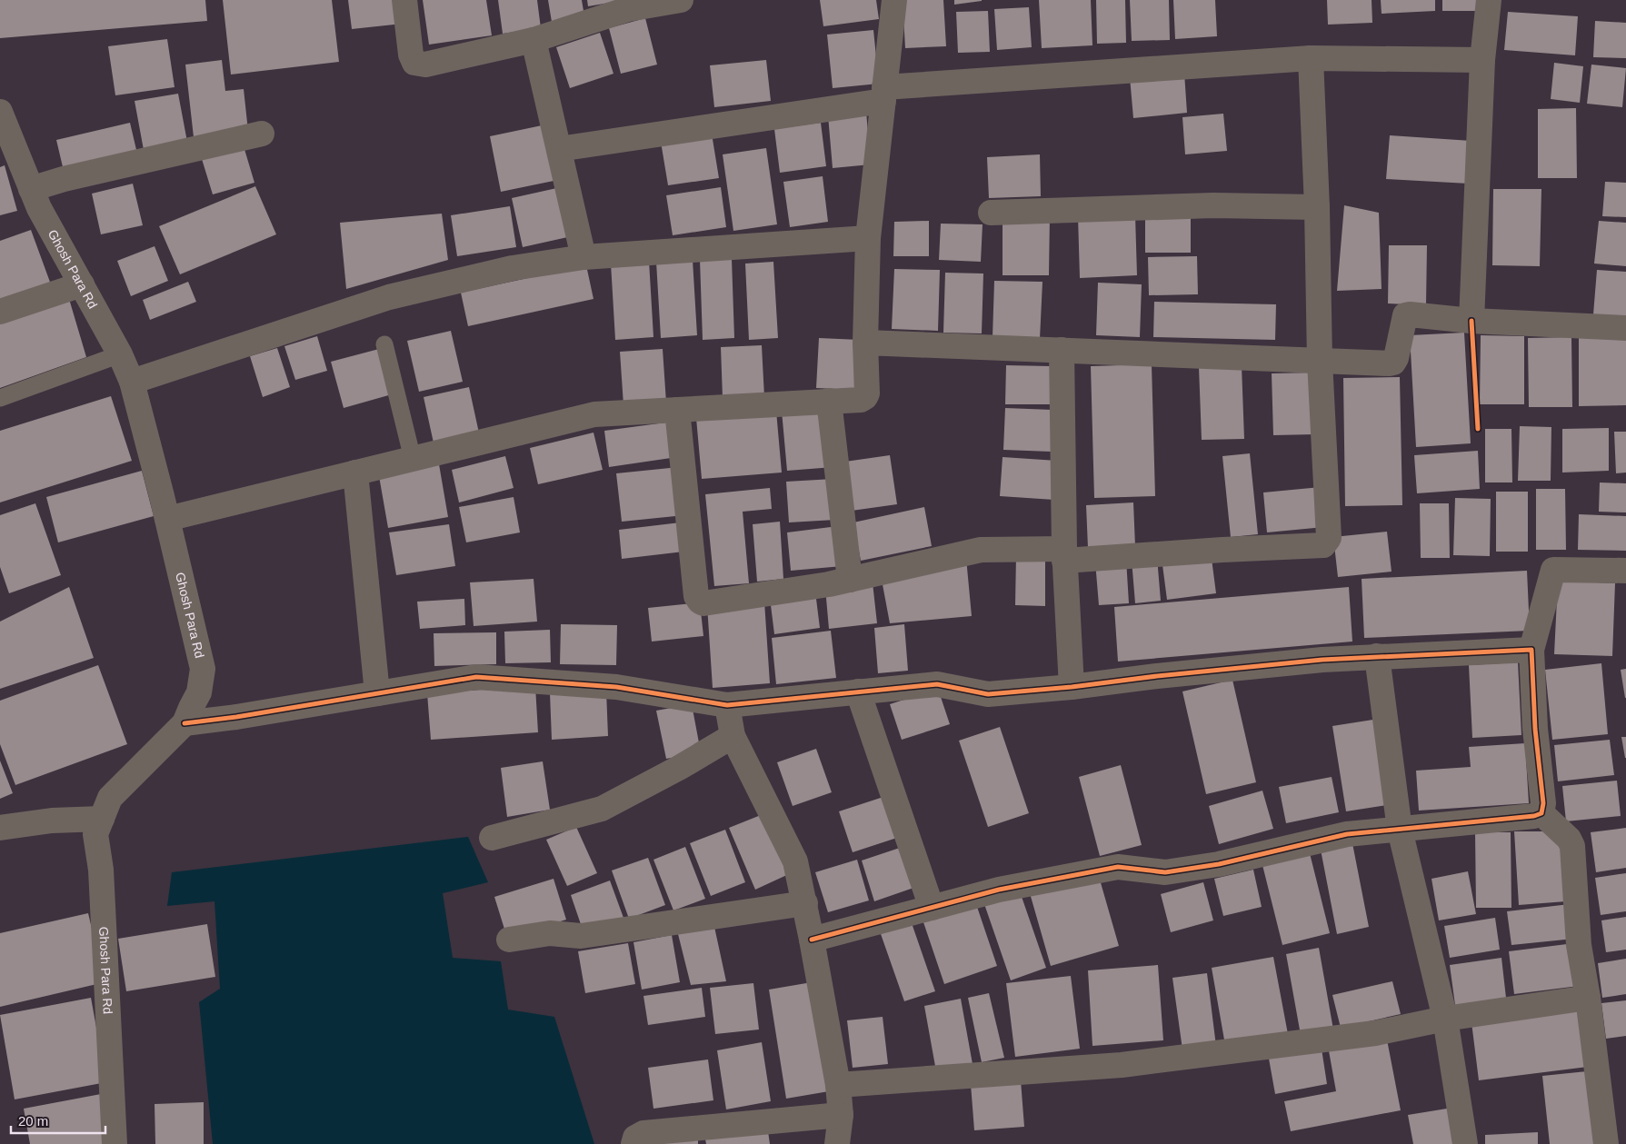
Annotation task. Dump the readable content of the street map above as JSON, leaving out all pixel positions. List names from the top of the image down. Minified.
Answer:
{"streets":{"street":["Ghosh Para Rd"]},"scale_bar":"20 m"}
